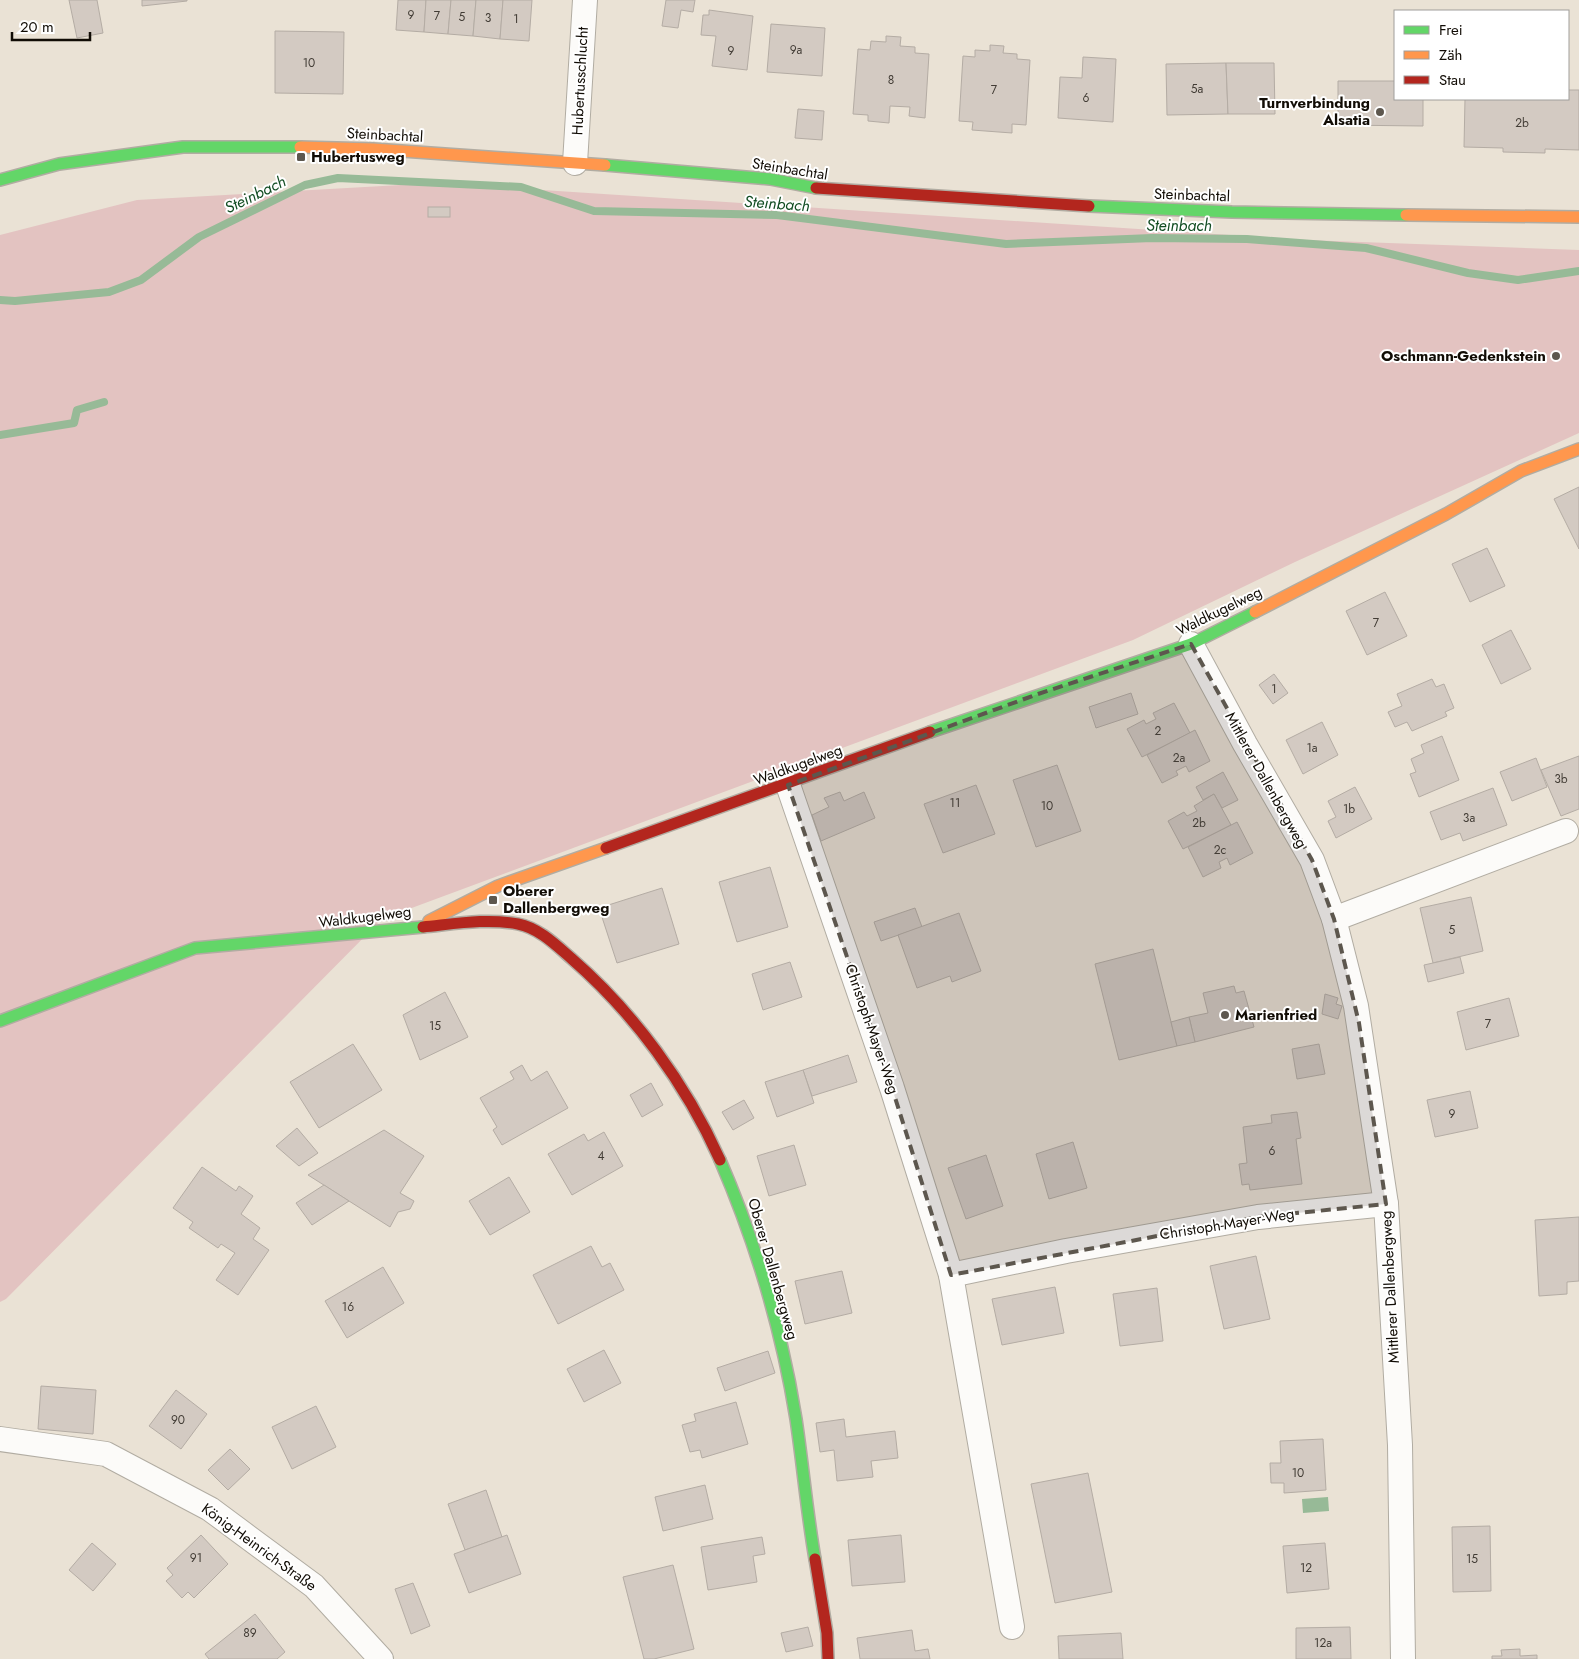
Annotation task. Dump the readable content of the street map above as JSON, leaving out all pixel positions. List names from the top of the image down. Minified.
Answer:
{"streets":{"street":["Hubertusschlucht","Steinbachtal","Waldkugelweg","Mittlerer Dallenbergweg","Christoph-Mayer-Weg","Oberer Dallenbergweg","König-Heinrich-Straße"]},"crossings":[["Hubertusschlucht","Steinbachtal"],["Waldkugelweg","Mittlerer Dallenbergweg"],["Waldkugelweg","Christoph-Mayer-Weg"],["Waldkugelweg","Oberer Dallenbergweg"],["Mittlerer Dallenbergweg","Christoph-Mayer-Weg"]],"water":["Steinbach"],"places":{"other":["Turnverbindung Alsatia","Oschmann-Gedenkstein","Marienfried"],"transit":["Hubertusweg","Oberer Dallenbergweg"]},"house_numbers":["9","7","5","3","1","9a","9","10","8","5a","7","6","2b","7","1","2","1a","2a","3b","11","10","1b","3a","2b","2c","5","7","15","9","6","4","16","90","10","91","15","12","89","12a"],"legend":["Frei","Zäh","Stau"],"scale_bar":"20 m"}
